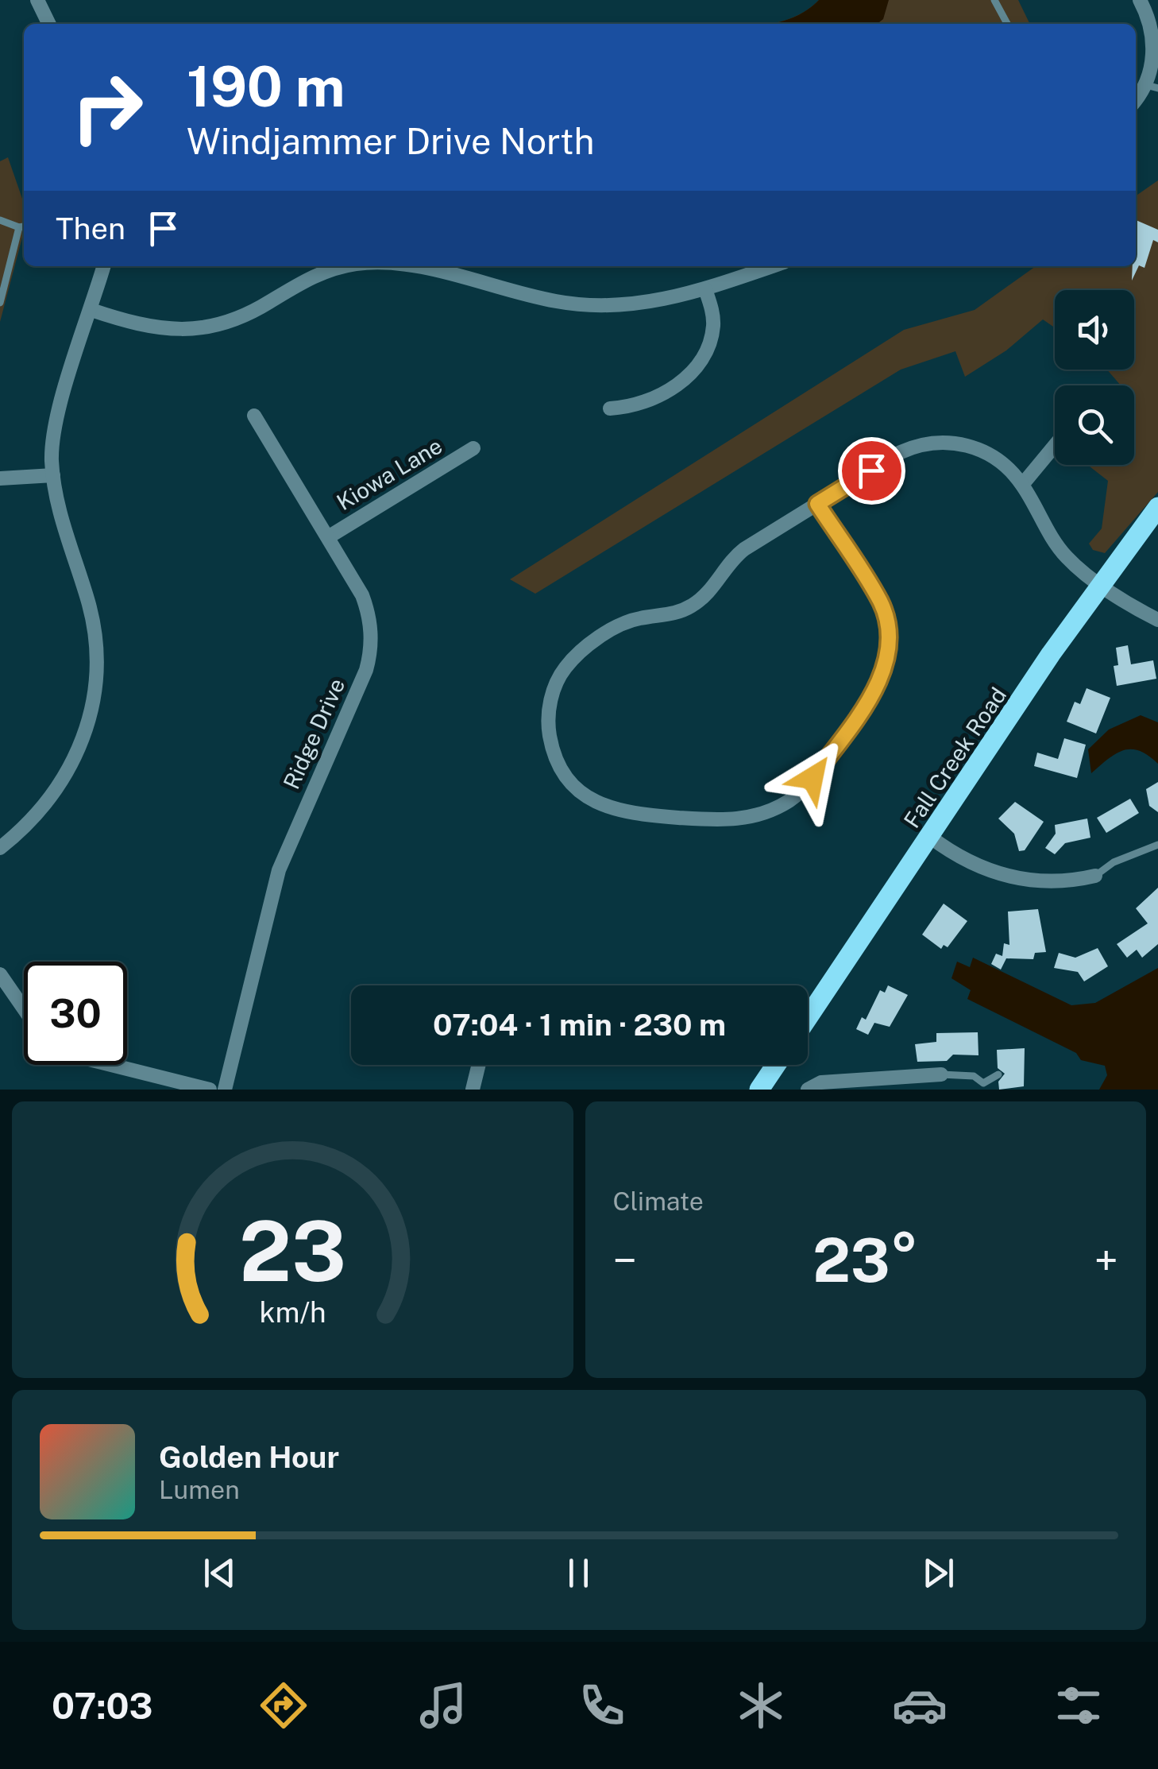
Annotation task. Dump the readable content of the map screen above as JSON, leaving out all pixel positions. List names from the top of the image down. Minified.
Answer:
{"streets":{"main road":["Fall Creek Road"],"street":["Kiowa Lane","Ridge Drive"]},"crossings":[["Kiowa Lane","Ridge Drive"]],"page":{"turn":["190 m","Windjammer Drive North"],"then":"Then","limit":"30","trip":"07:04 · 1 min · 230 m","tile":"Climate","heat":["−","23°","+"],"song":["Golden Hour","Lumen"],"tabs":"07:03","gauge":["23","km/h"]}}
